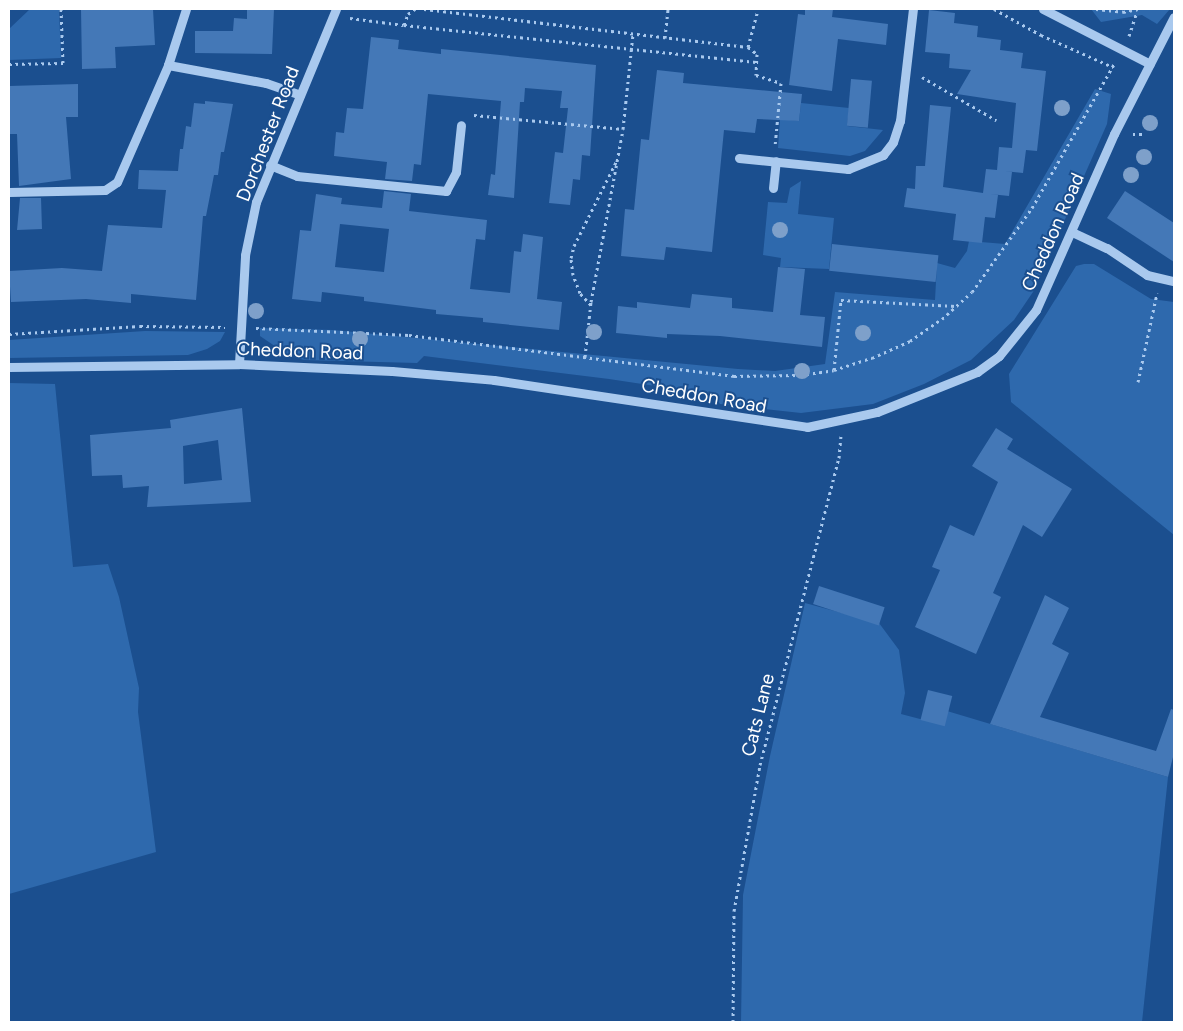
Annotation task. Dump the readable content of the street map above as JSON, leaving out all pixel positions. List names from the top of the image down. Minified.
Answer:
{"streets":{"street":["Dorchester Road","Cheddon Road"],"path":["Cats Lane"]},"crossings":[["Dorchester Road","Cheddon Road"],["Cheddon Road","Cats Lane"]]}
